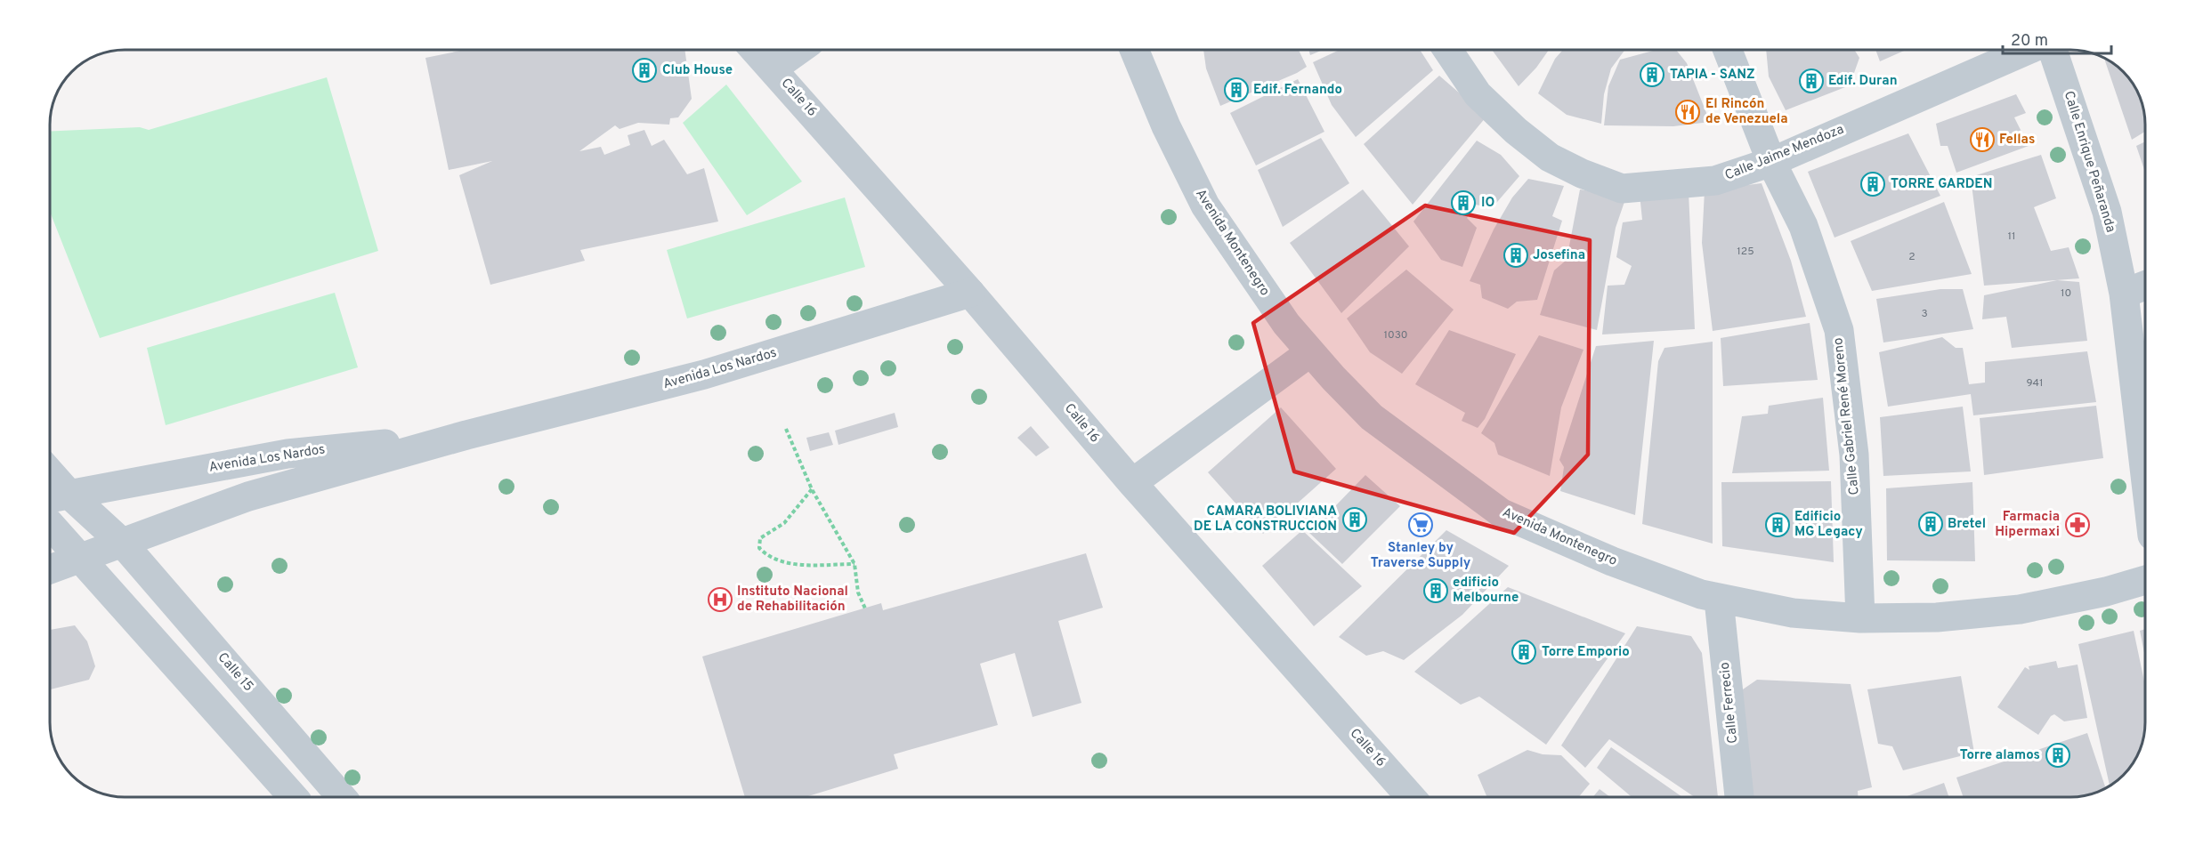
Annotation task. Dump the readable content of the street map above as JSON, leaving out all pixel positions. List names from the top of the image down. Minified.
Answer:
{"streets":{"street":["Calle 16","Calle Jaime Mendoza","Calle Enrique Peñaranda","Avenida Montenegro","Avenida Los Nardos","Calle Gabriel René Moreno","Calle 15","Calle Ferrecio"]},"crossings":[["Calle 16","Avenida Los Nardos"],["Calle Jaime Mendoza","Calle Gabriel René Moreno"],["Avenida Montenegro","Calle Gabriel René Moreno"],["Avenida Montenegro","Calle Ferrecio"],["Avenida Los Nardos","Calle 15"]],"places":{"building":["Club House","TAPIA - SANZ","Edif. Duran","Edif. Fernando","TORRE GARDEN","IO","Josefina","CAMARA BOLIVIANA DE LA CONSTRUCCION","Bretel","Edificio MG Legacy","edificio Melbourne","Torre Emporio","Torre alamos"],"restaurant":["El Rincón de Venezuela","Fellas"],"supermarket":["Stanley by Traverse Supply"],"pharmacy":["Farmacia Hipermaxi"],"hospital":["Instituto Nacional de Rehabilitación"]},"house_numbers":["11","125","2","10","3","1030","941"],"scale_bar":"20 m"}
